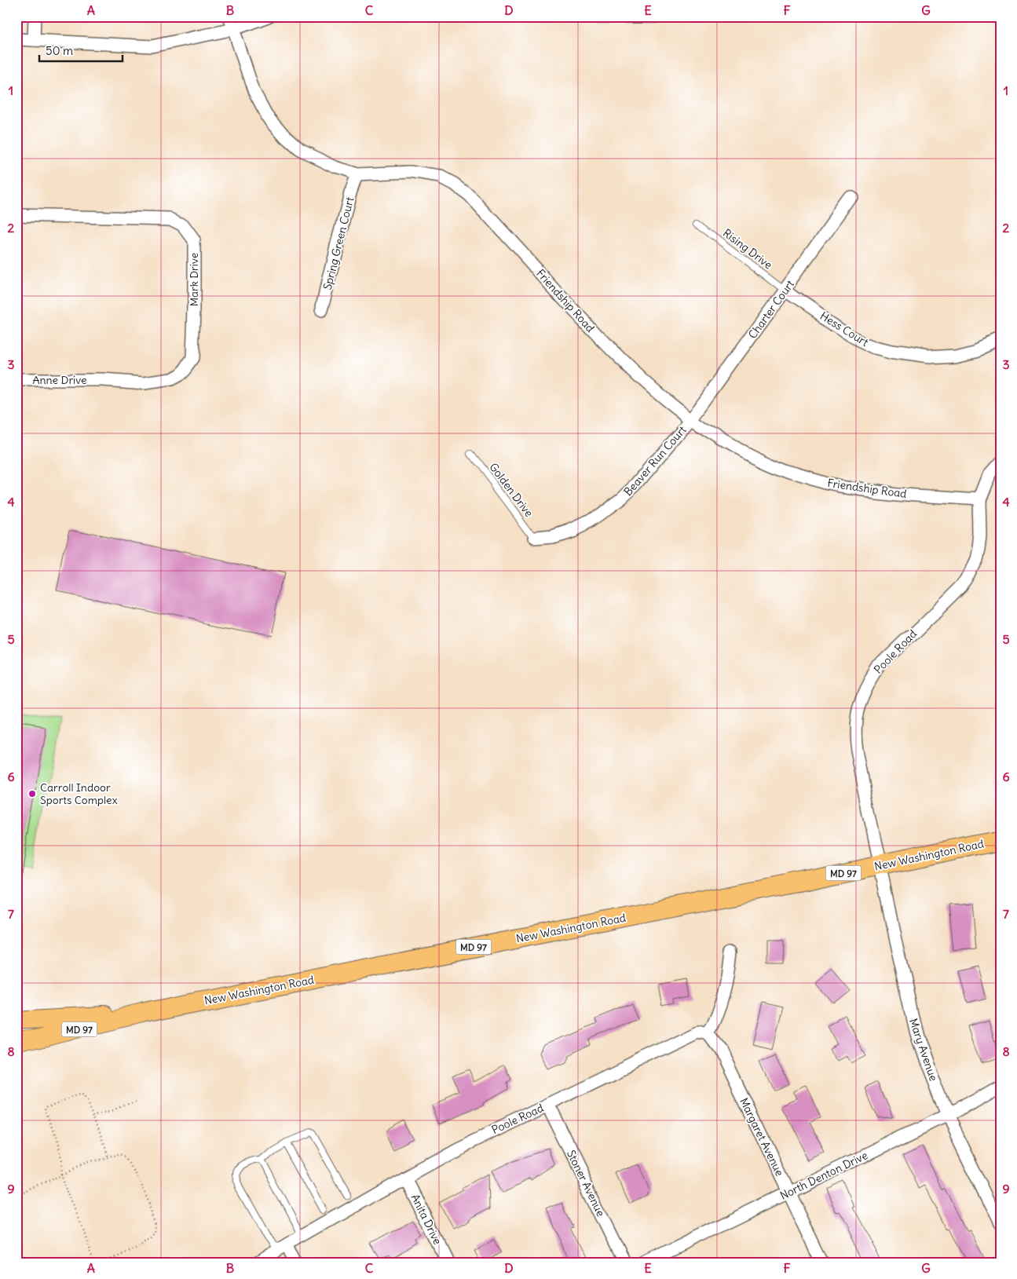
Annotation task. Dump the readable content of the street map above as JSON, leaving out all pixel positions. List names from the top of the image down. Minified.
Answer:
{"streets":{"main road":["New Washington Road","MD 97"],"street":["Spring Green Court","Mark Drive","Friendship Road","Charter Court","Hess Court","Anne Drive","Beaver Run Court","Poole Road","Mary Avenue","Margaret Avenue","North Denton Drive","Stoner Avenue","Anita Drive"],"lane":["Rising Drive","Golden Drive"]},"crossings":[["Spring Green Court","Friendship Road"],["Rising Drive","Charter Court"],["Rising Drive","Hess Court"],["Mark Drive","Anne Drive"],["Friendship Road","Charter Court"],["Friendship Road","Beaver Run Court"],["Friendship Road","Poole Road"],["Charter Court","Hess Court"],["Charter Court","Beaver Run Court"],["Beaver Run Court","Golden Drive"],["Poole Road","New Washington Road"],["Poole Road","Mary Avenue"],["Poole Road","Margaret Avenue"],["Poole Road","Stoner Avenue"],["Poole Road","Anita Drive"],["New Washington Road","Mary Avenue"],["Mary Avenue","North Denton Drive"],["Margaret Avenue","North Denton Drive"]],"places":["Carroll Indoor Sports Complex"],"scale_bar":"50 m","grid":{"columns":["A","B","C","D","E","F","G"],"rows":["1","2","3","4","5","6","7","8","9"]}}
